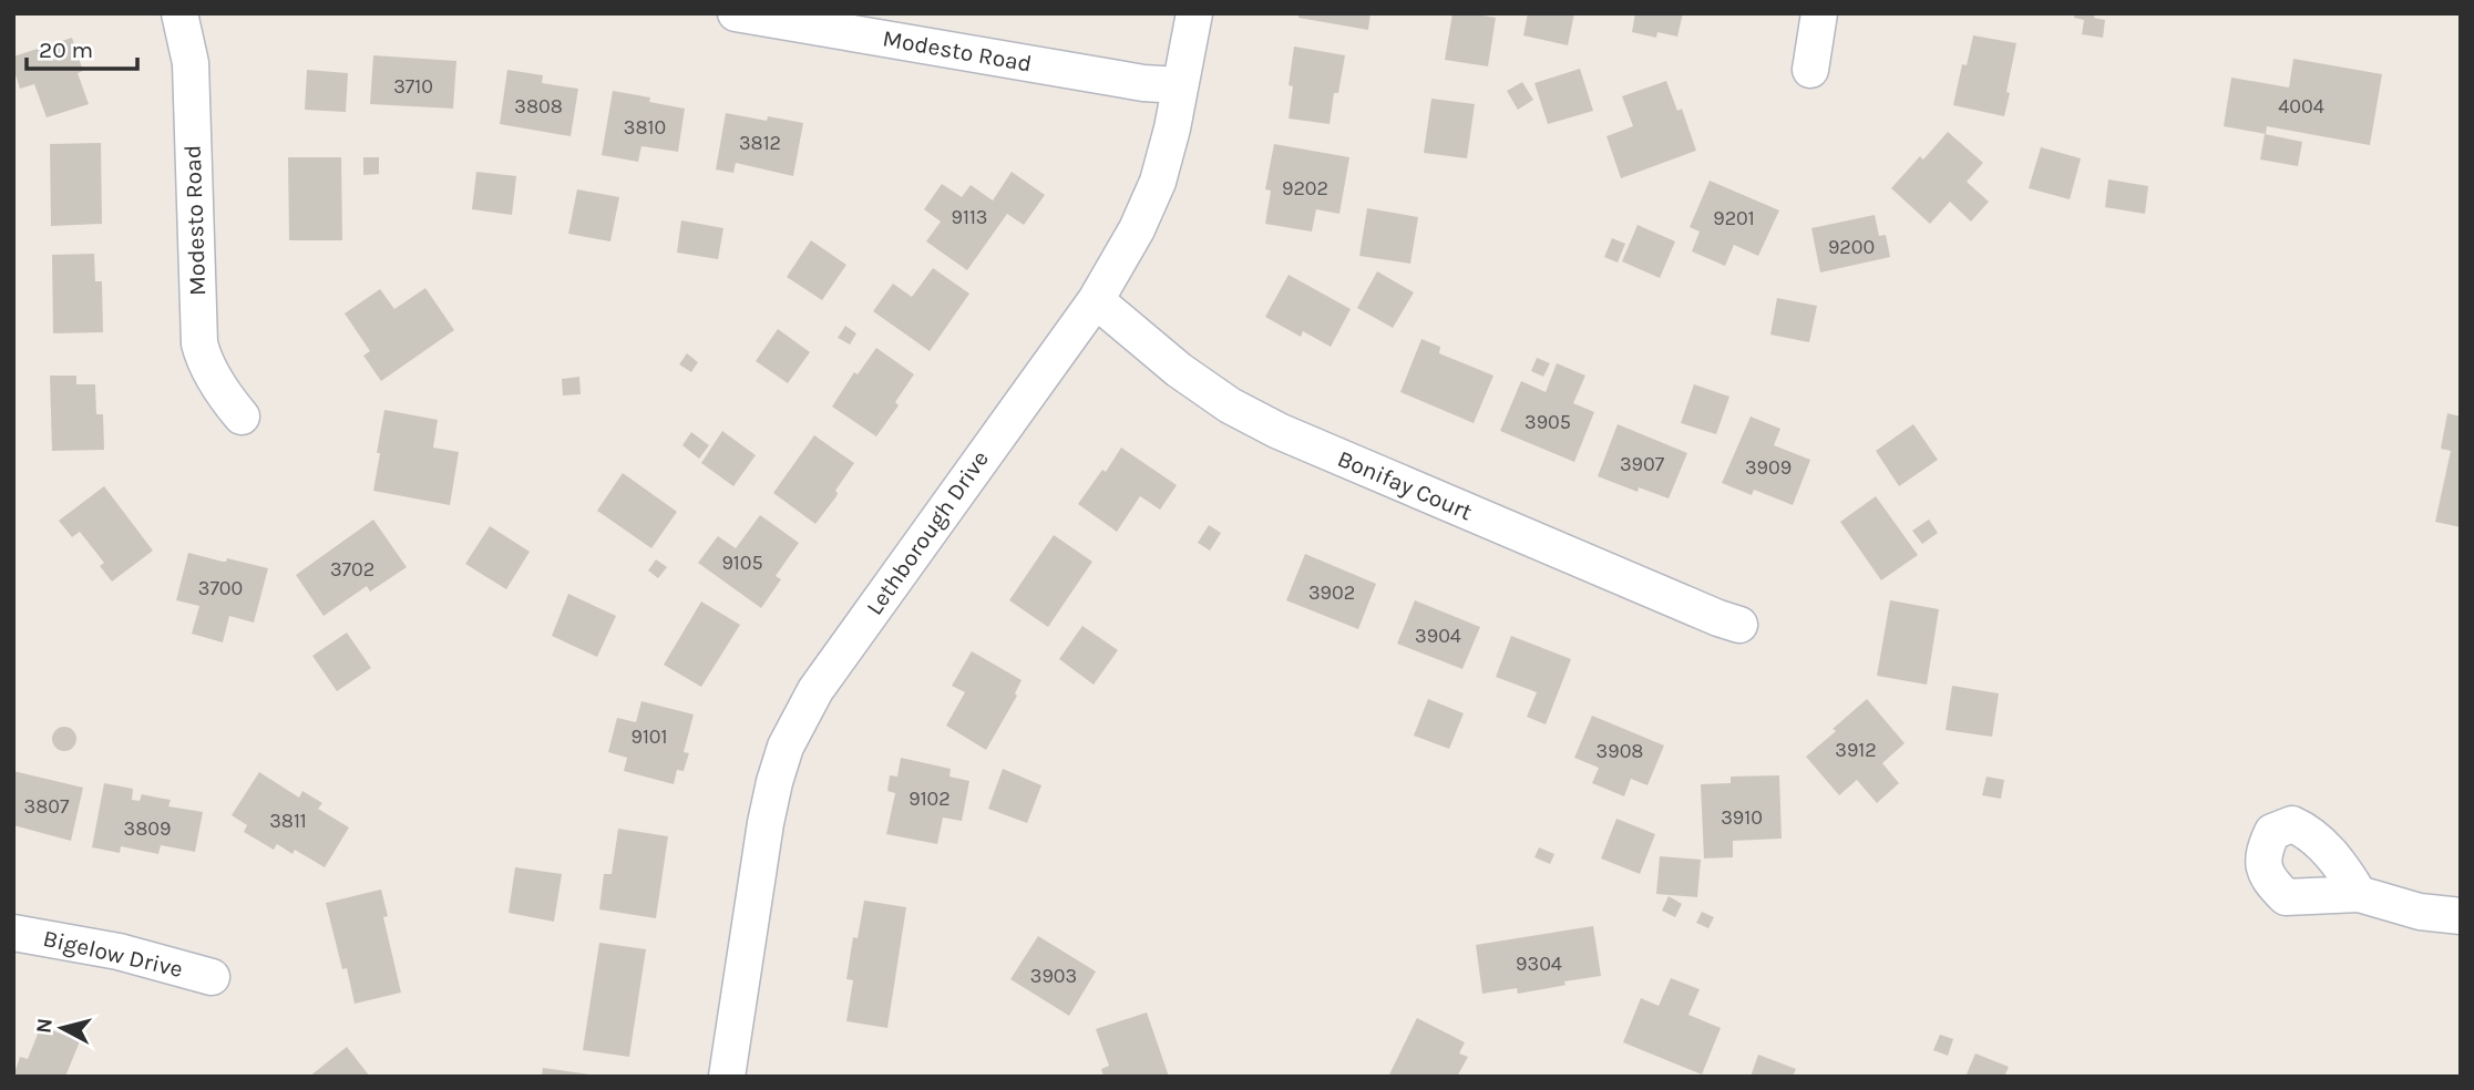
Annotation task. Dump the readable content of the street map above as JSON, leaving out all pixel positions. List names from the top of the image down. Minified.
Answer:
{"streets":{"street":["Modesto Road","Bonifay Court","Lethborough Drive","Bigelow Drive"]},"crossings":[["Modesto Road","Lethborough Drive"],["Bonifay Court","Lethborough Drive"]],"house_numbers":["3710","3808","4004","3810","3812","9202","9113","9201","9200","3905","3907","3909","9105","3702","3700","3902","3904","9101","3912","3908","9102","3807","3910","3811","3809","9304","3903"],"scale_bar":"20 m","north":"left"}
